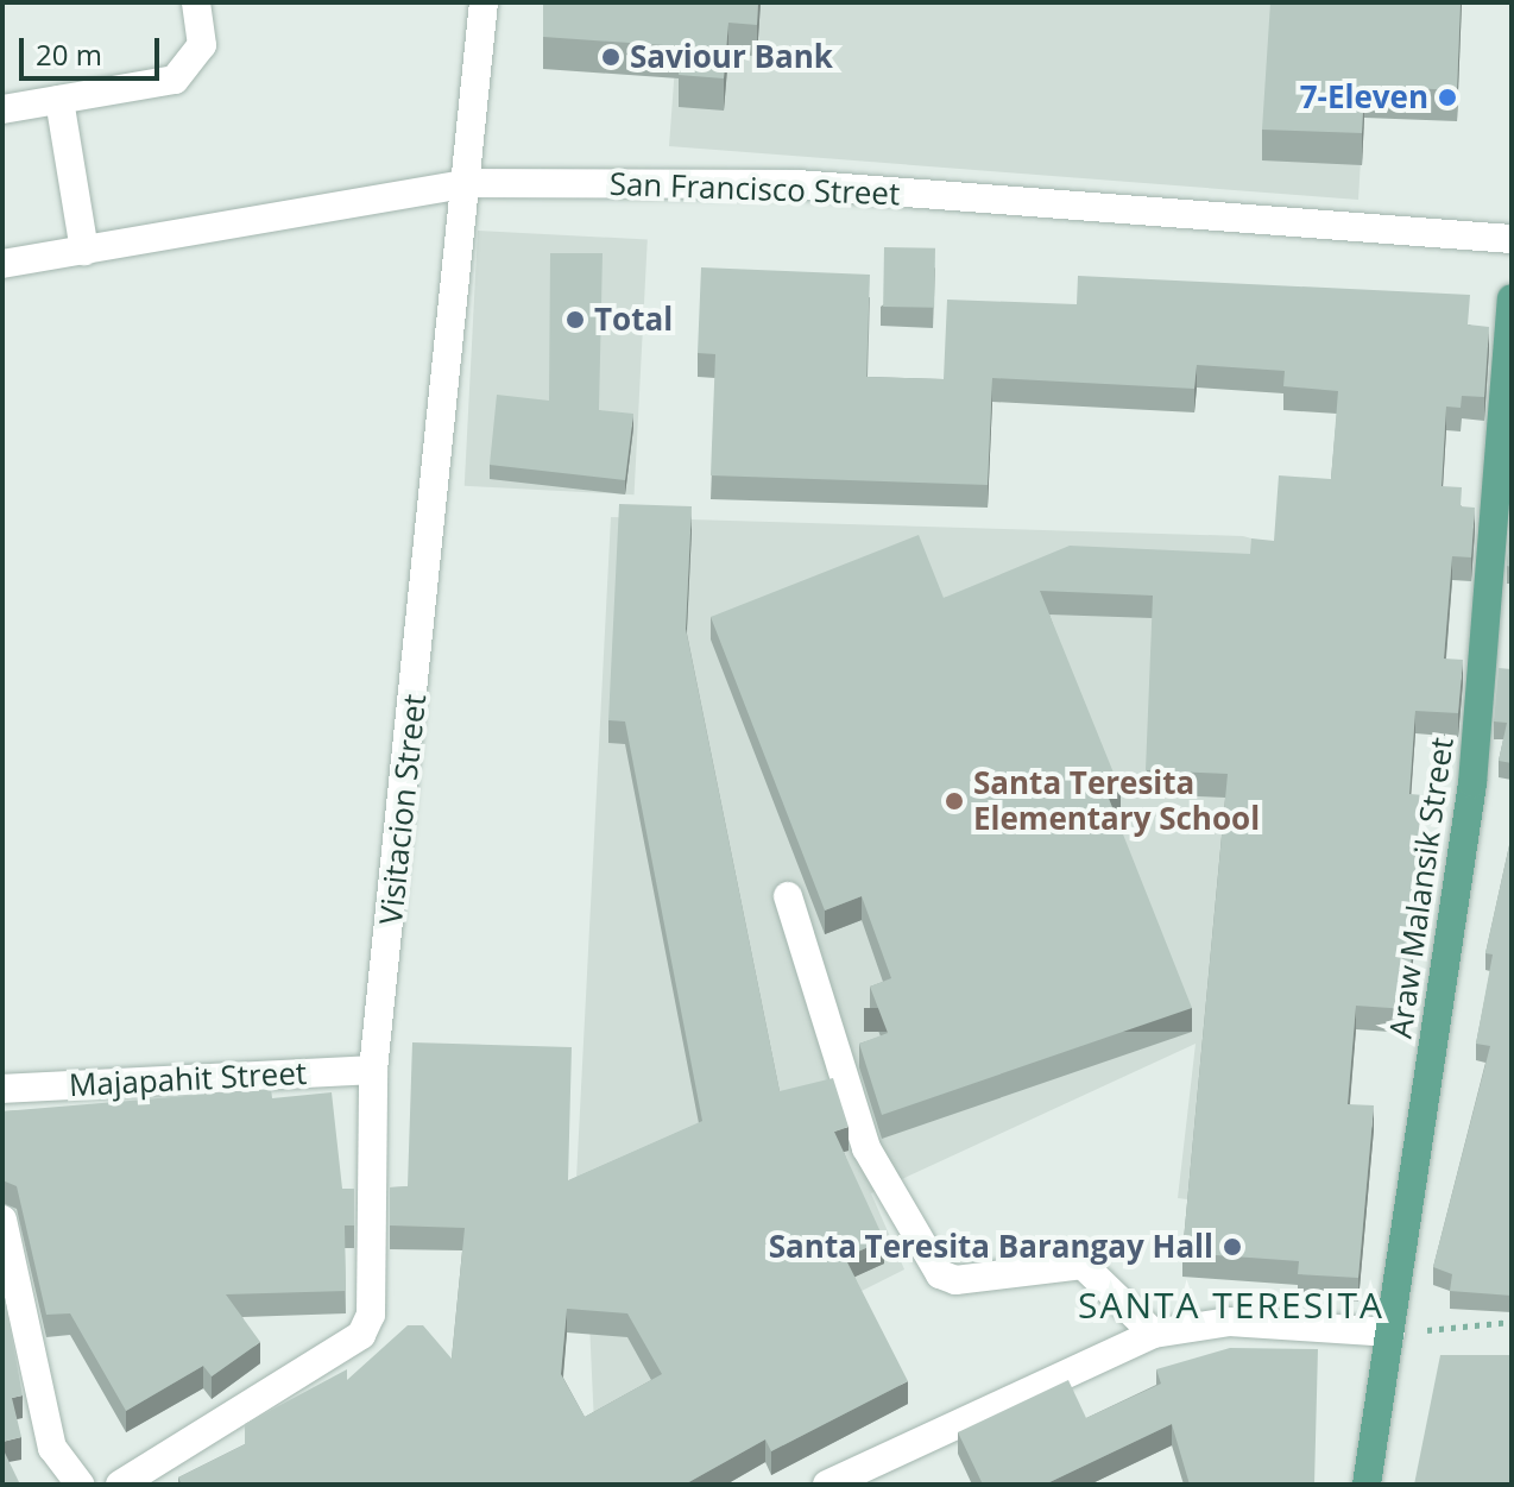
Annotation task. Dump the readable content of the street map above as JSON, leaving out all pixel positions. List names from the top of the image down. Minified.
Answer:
{"streets":{"main road":["Araw Malansik Street"],"street":["San Francisco Street","Visitacion Street","Majapahit Street"]},"crossings":[["San Francisco Street","Visitacion Street"],["Visitacion Street","Majapahit Street"]],"districts":["SANTA TERESITA"],"places":["Saviour Bank","7-Eleven","Total","Santa Teresita Elementary School","Santa Teresita Barangay Hall"],"scale_bar":"20 m"}
